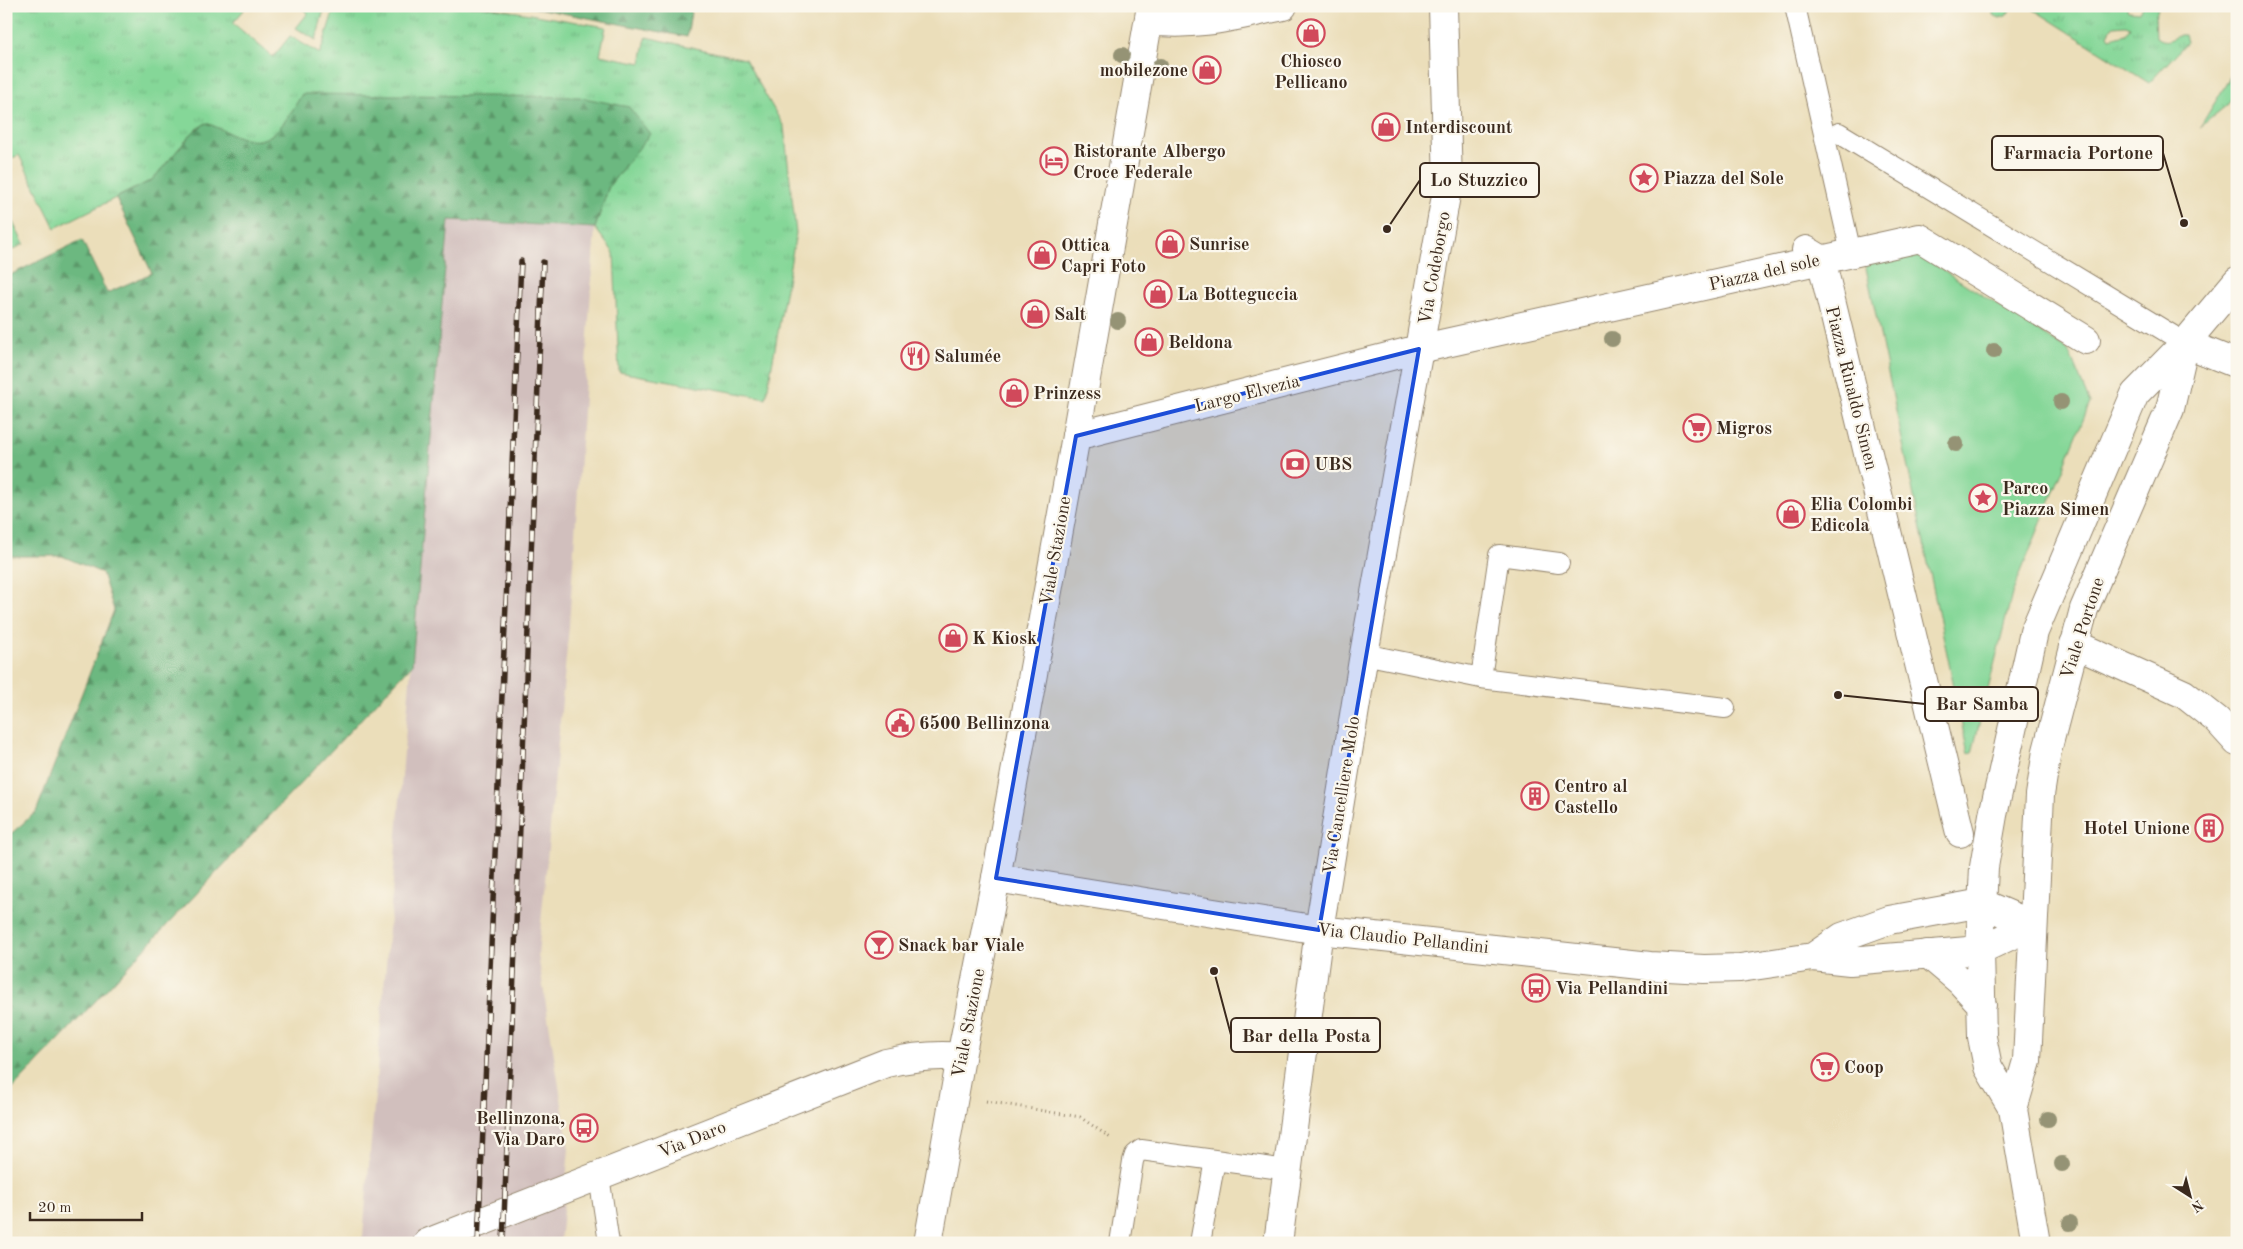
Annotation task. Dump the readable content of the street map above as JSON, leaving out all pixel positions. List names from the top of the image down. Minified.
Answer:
{"streets":{"street":["Via Codeborgo","Piazza del sole","Piazza Rinaldo Simen","Largo Elvezia","Viale Stazione","Viale Portone","Via Cancelliere Molo","Via Claudio Pellandini","Via Daro"]},"crossings":[["Via Codeborgo","Piazza del sole"],["Via Codeborgo","Largo Elvezia"],["Via Codeborgo","Via Cancelliere Molo"],["Piazza del sole","Piazza Rinaldo Simen"],["Piazza del sole","Largo Elvezia"],["Piazza del sole","Via Cancelliere Molo"],["Largo Elvezia","Viale Stazione"],["Largo Elvezia","Via Cancelliere Molo"],["Viale Stazione","Via Claudio Pellandini"],["Viale Stazione","Via Daro"],["Viale Portone","Via Claudio Pellandini"],["Via Cancelliere Molo","Via Claudio Pellandini"]],"places":{"shop":["Chiosco Pellicano","mobilezone","Interdiscount","Sunrise","Ottica Capri Foto","La Botteguccia","Salt","Beldona","Prinzess","Elia Colombi Edicola","K Kiosk"],"hotel":["Ristorante Albergo Croce Federale"],"place":["Piazza del Sole","Parco Piazza Simen"],"other":["Farmacia Portone","Lo Stuzzico","Bar Samba","Bar della Posta"],"restaurant":["Salumée"],"supermarket":["Migros","Coop"],"bank":["UBS"],"public building":["6500 Bellinzona"],"building":["Centro al Castello","Hotel Unione"],"bar":["Snack bar Viale"],"bus stop":["Via Pellandini","Bellinzona, Via Daro"]},"scale_bar":"20 m","north":"bottom right"}
